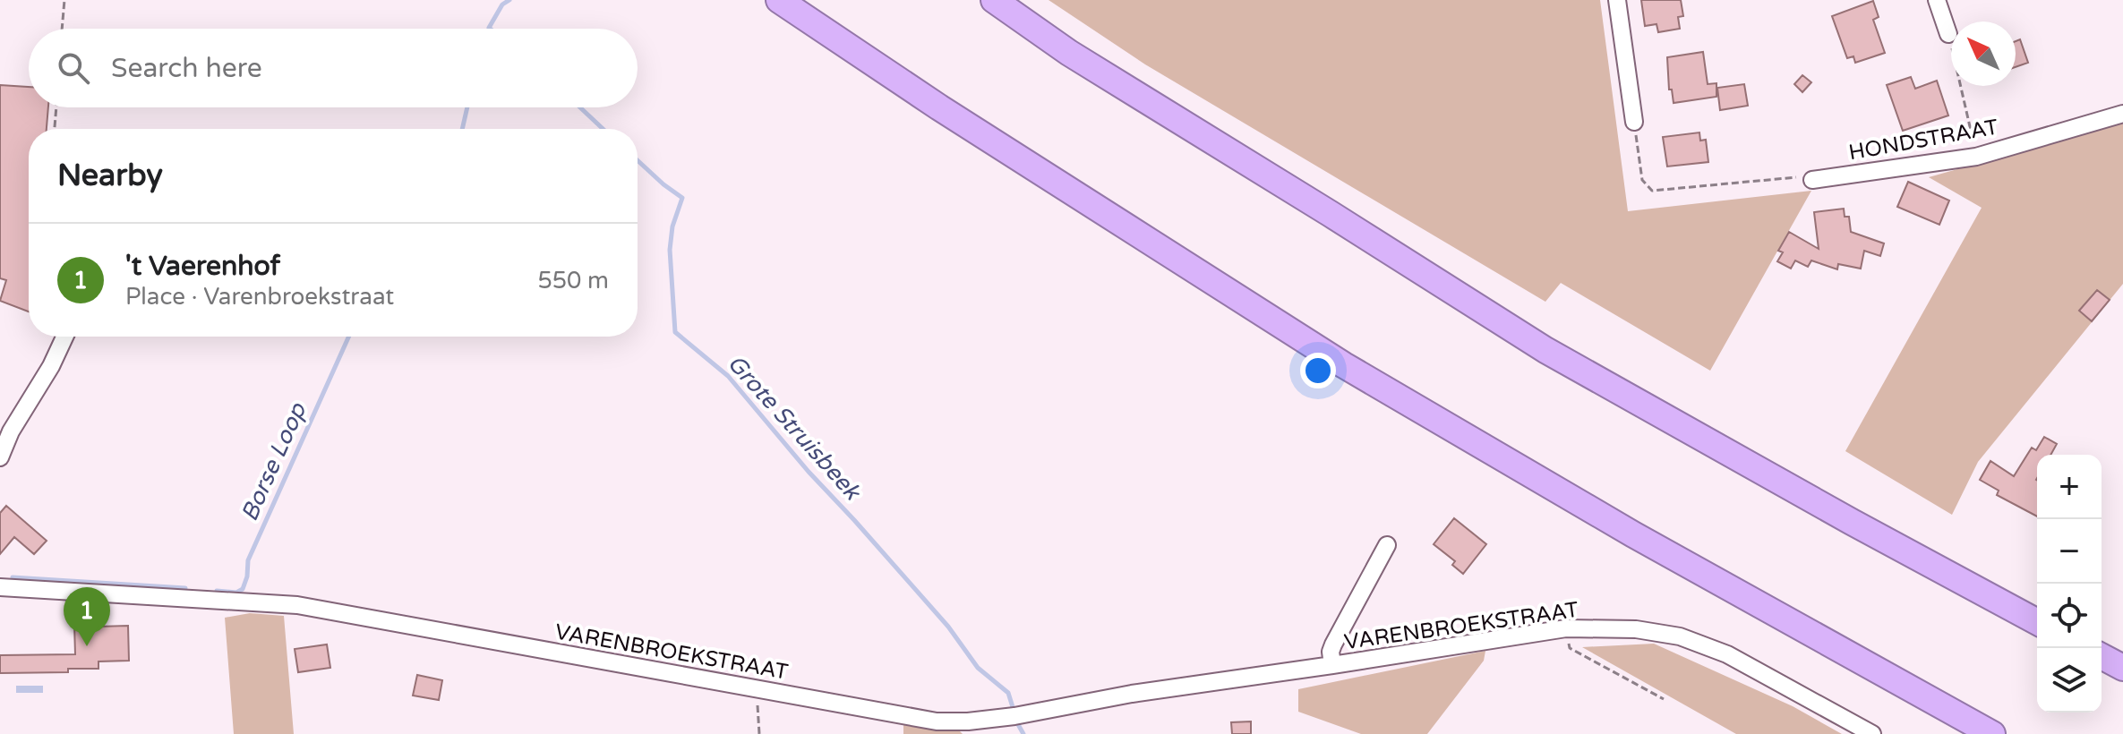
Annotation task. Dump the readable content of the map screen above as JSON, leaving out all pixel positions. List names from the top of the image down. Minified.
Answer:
{"streets":{"street":["HONDSTRAAT","VARENBROEKSTRAAT"]},"water":["Grote Struisbeek","Borse Loop"],"north":"top left","page":{"search":"Search here","heading":"Nearby","list":[{"mark":"1","name":"'t Vaerenhof","note":"Place · Varenbroekstraat","value":"550 m"}],"map_buttons":["+","−"],"pins":"1"}}
